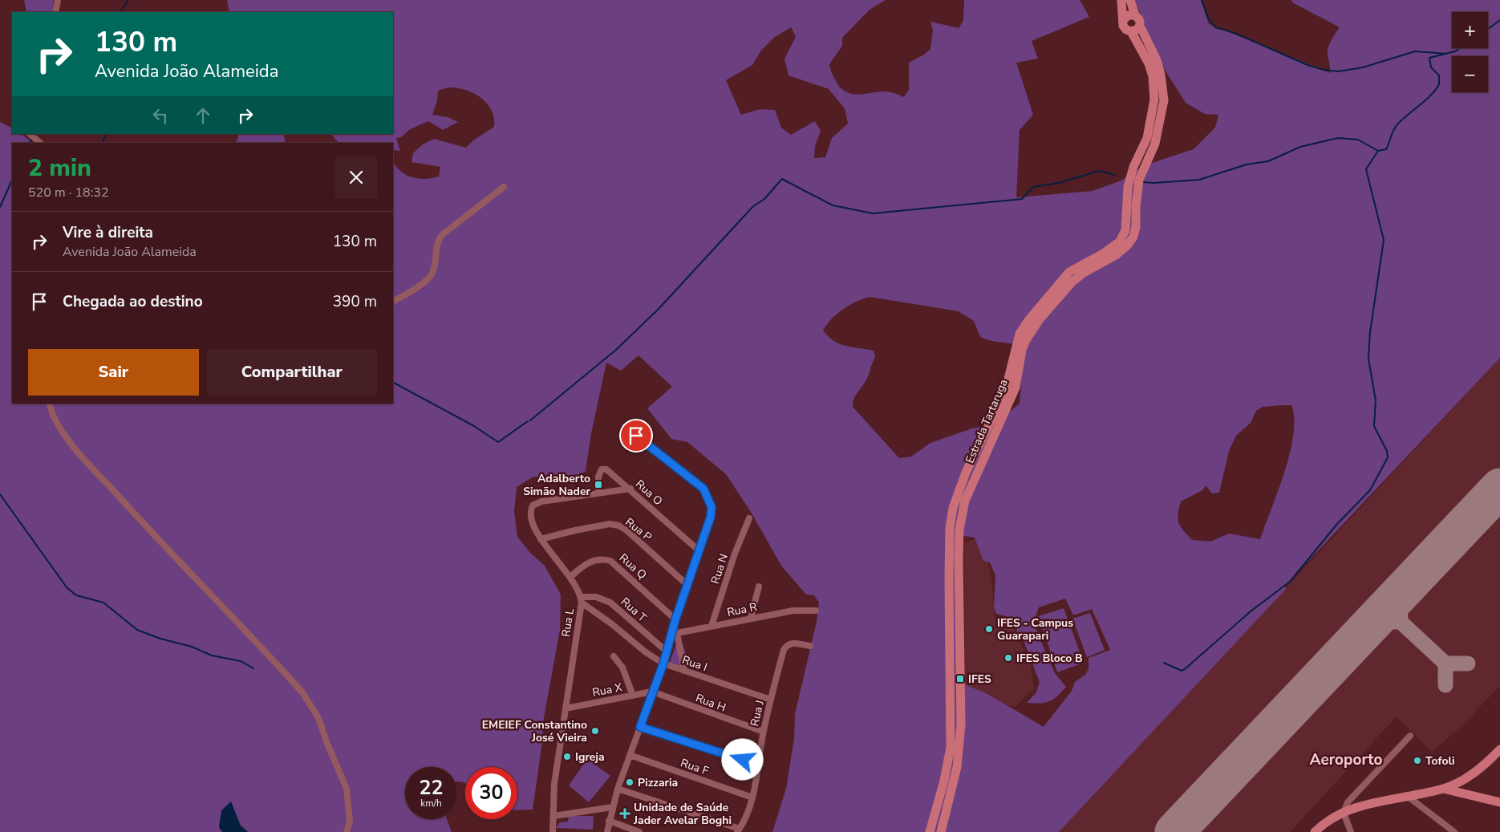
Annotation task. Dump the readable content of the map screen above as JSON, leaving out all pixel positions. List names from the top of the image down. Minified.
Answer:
{"streets":{"street":["Estrada Tartaruga","Rua O","Rua P","Rua Q","Rua N","Rua T","Rua R","Rua L","Rua I","Rua X","Rua H","Rua J","Rua F"]},"crossings":[["Rua O","Rua L"],["Rua P","Rua L"],["Rua Q","Rua L"],["Rua N","Rua R"],["Rua T","Rua L"],["Rua T","Rua I"],["Rua L","Rua I"],["Rua L","Rua X"],["Rua I","Rua J"],["Rua X","Rua H"],["Rua H","Rua J"],["Rua J","Rua F"]],"districts":["Aeroporto"],"places":{"transit":["Adalberto Simão Nader","IFES"],"other":["IFES - Campus Guarapari","IFES Bloco B","EMEIEF Constantino José Vieira","Igreja","Tofoli","Pizzaria"],"health":["Unidade de Saúde Jader Avelar Boghi"]},"page":{"map_buttons":["+","−"],"turn":["130 m","Avenida João Alameida"],"heading":["2 min","520 m · 18:32"],"list":[{"name":"Vire à direita","note":"Avenida João Alameida","value":"130 m"},{"name":"Chegada ao destino","value":"390 m"}],"buttons":["Sair","Compartilhar"],"speed":"22 km/h","limit":"30"}}
